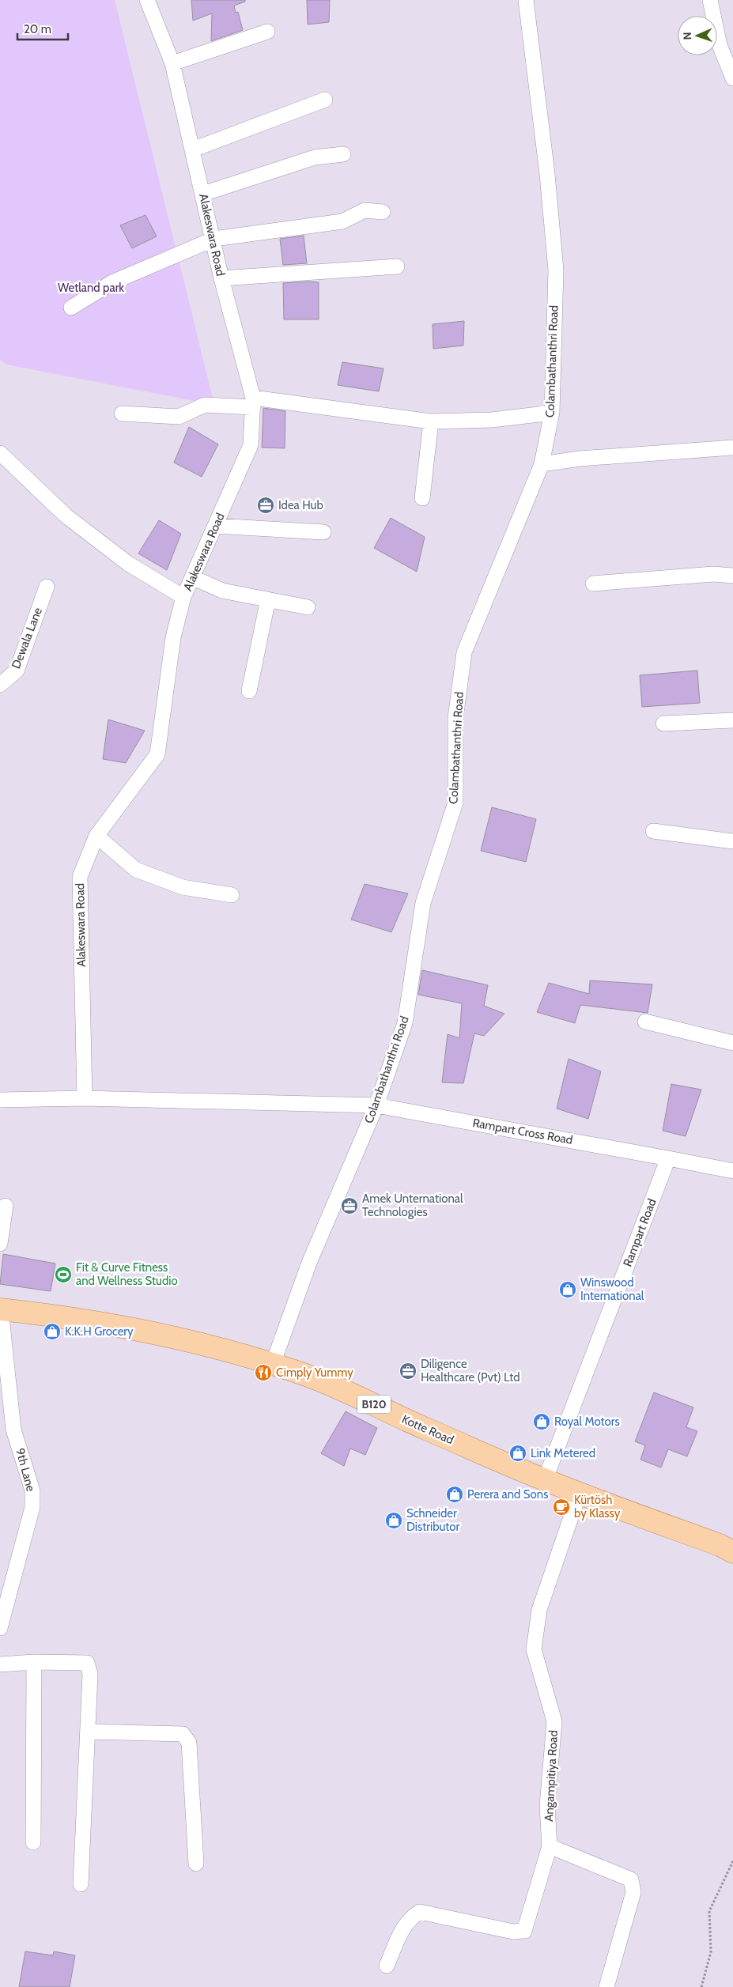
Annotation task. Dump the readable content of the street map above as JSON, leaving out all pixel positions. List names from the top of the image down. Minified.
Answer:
{"streets":{"main road":["B120","Kotte Road"],"street":["Alakeswara Road","Colambathanthri Road","Dewala Lane","Rampart Cross Road","Rampart Road","9th Lane","Angampitiya Road"]},"crossings":[["Colambathanthri Road","Rampart Cross Road"],["Colambathanthri Road","Kotte Road"],["Rampart Cross Road","Rampart Road"],["Rampart Road","Kotte Road"],["Kotte Road","9th Lane"],["Kotte Road","Angampitiya Road"]],"parks":["Wetland park"],"places":{"office":["Idea Hub","Amek Unternational Technologies","Diligence Healthcare (Pvt) Ltd"],"sports":["Fit & Curve Fitness and Wellness Studio"],"shop":["Winswood International","K.K.H Grocery","Royal Motors","Link Metered","Perera and Sons","Schneider Distributor"],"restaurant":["Cimply Yummy"],"cafe":["Kürtösh by Klassy"]},"scale_bar":"20 m","north":"left"}
